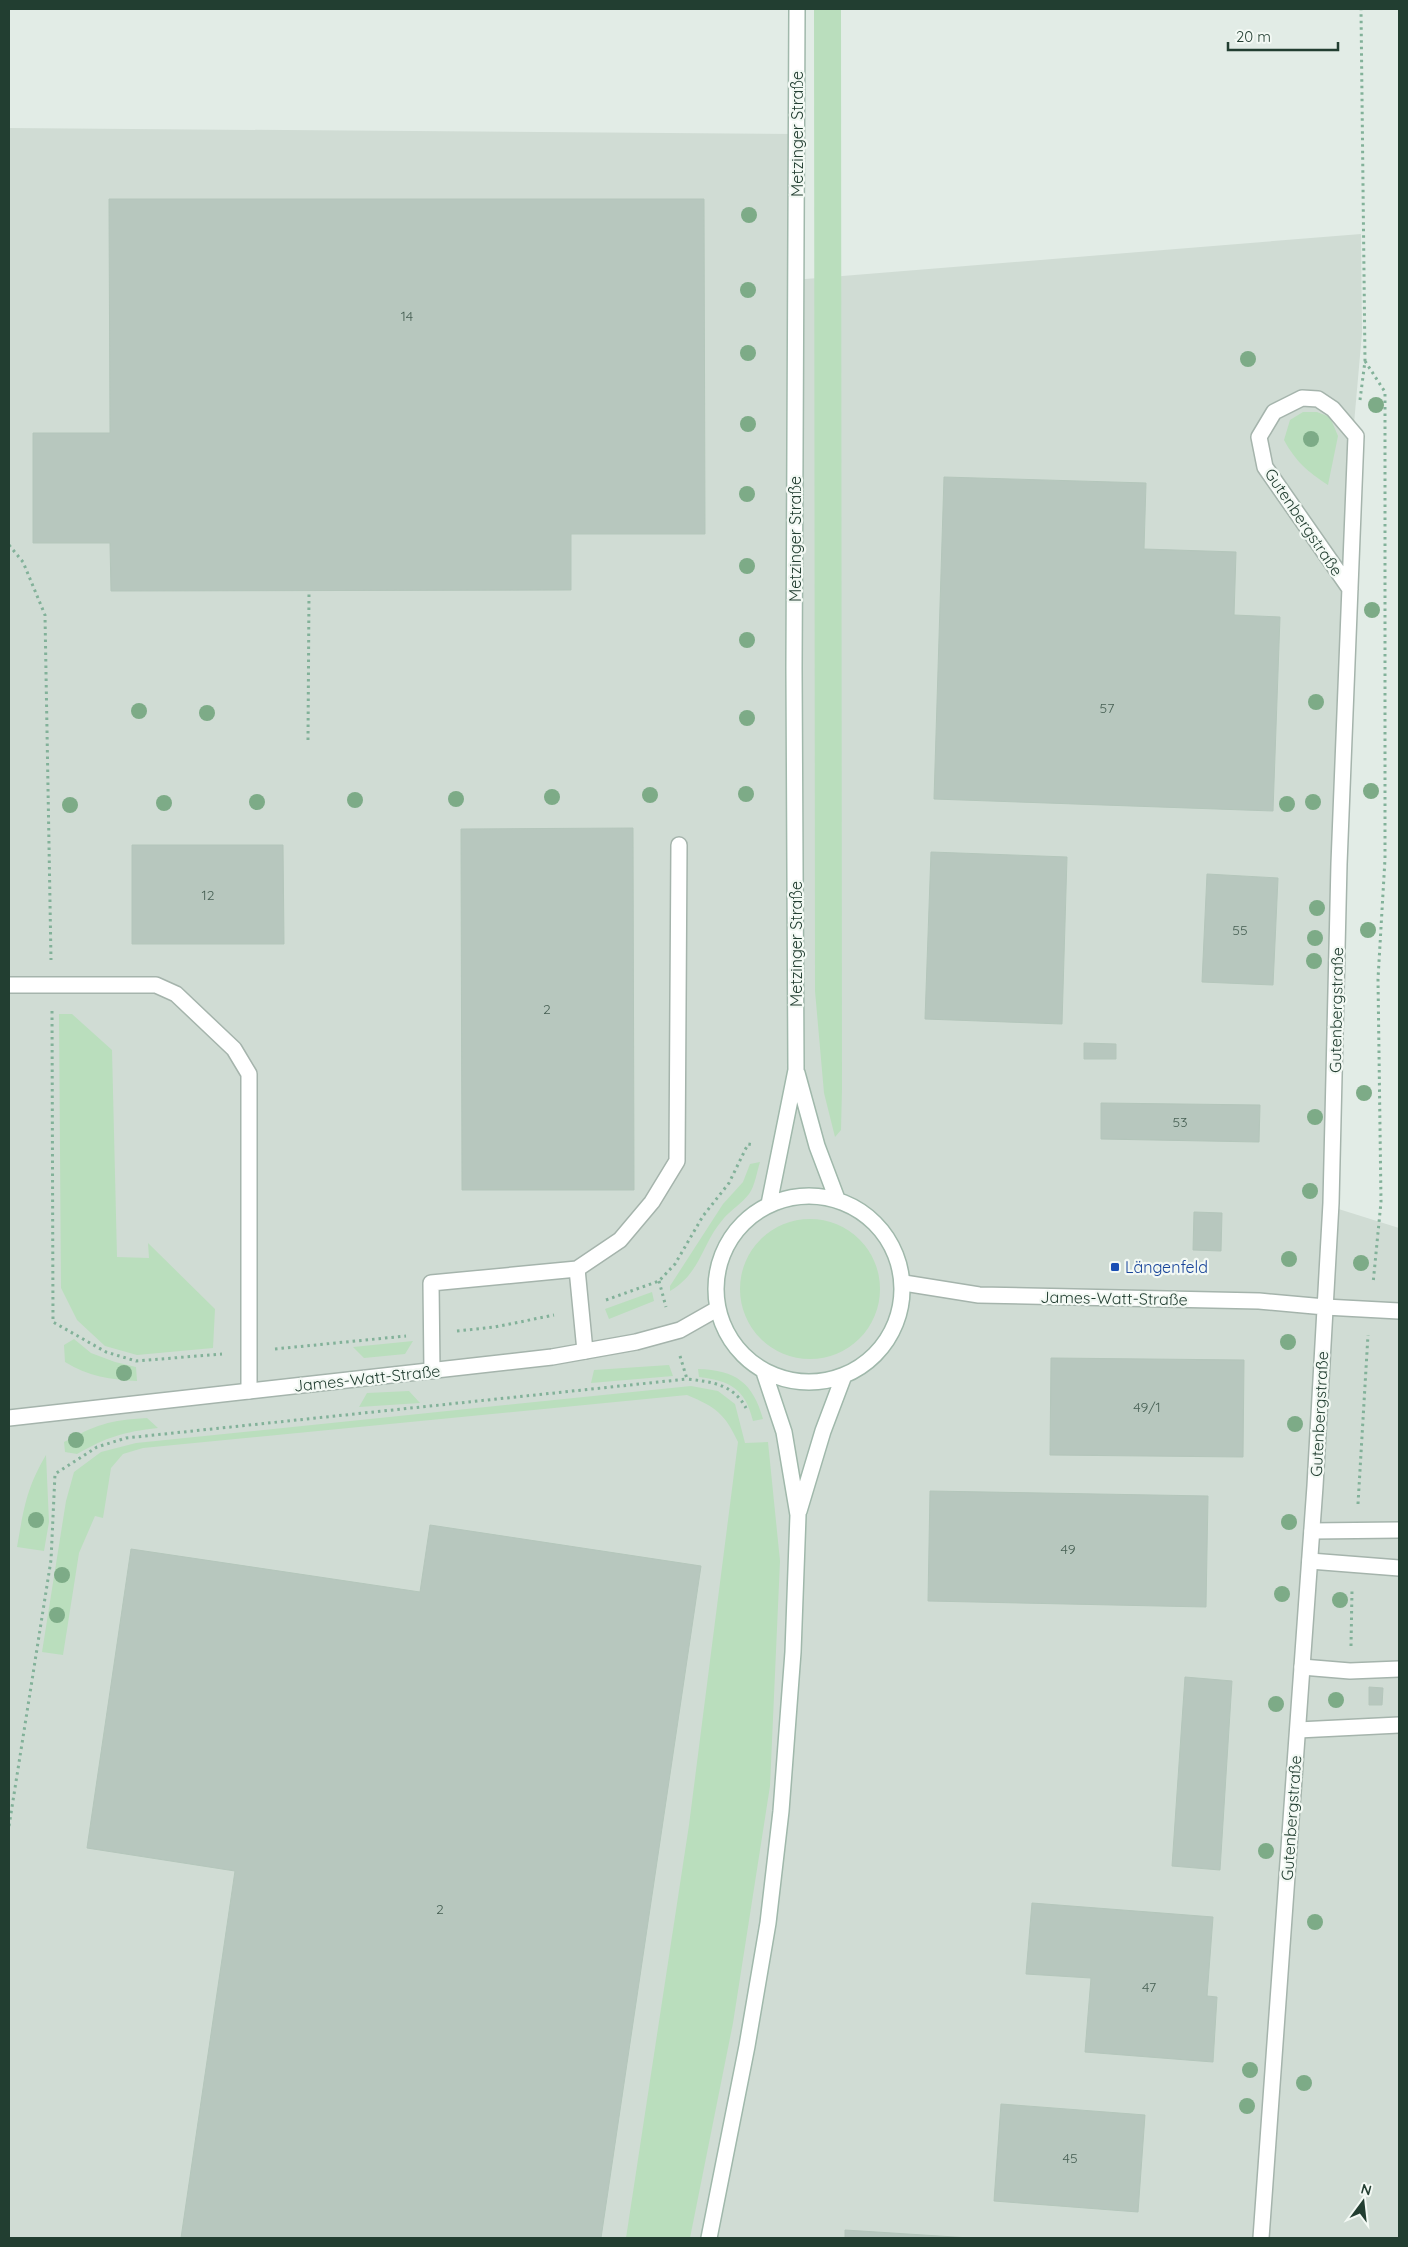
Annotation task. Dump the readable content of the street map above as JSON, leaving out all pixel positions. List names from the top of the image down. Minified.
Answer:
{"streets":{"street":["Metzinger Straße","Gutenbergstraße","James-Watt-Straße"]},"crossings":[["Gutenbergstraße","James-Watt-Straße"]],"places":{"transit":["Längenfeld"]},"house_numbers":["14","57","12","55","2","53","49/1","49","2","47","45"],"scale_bar":"20 m","north":"top"}
